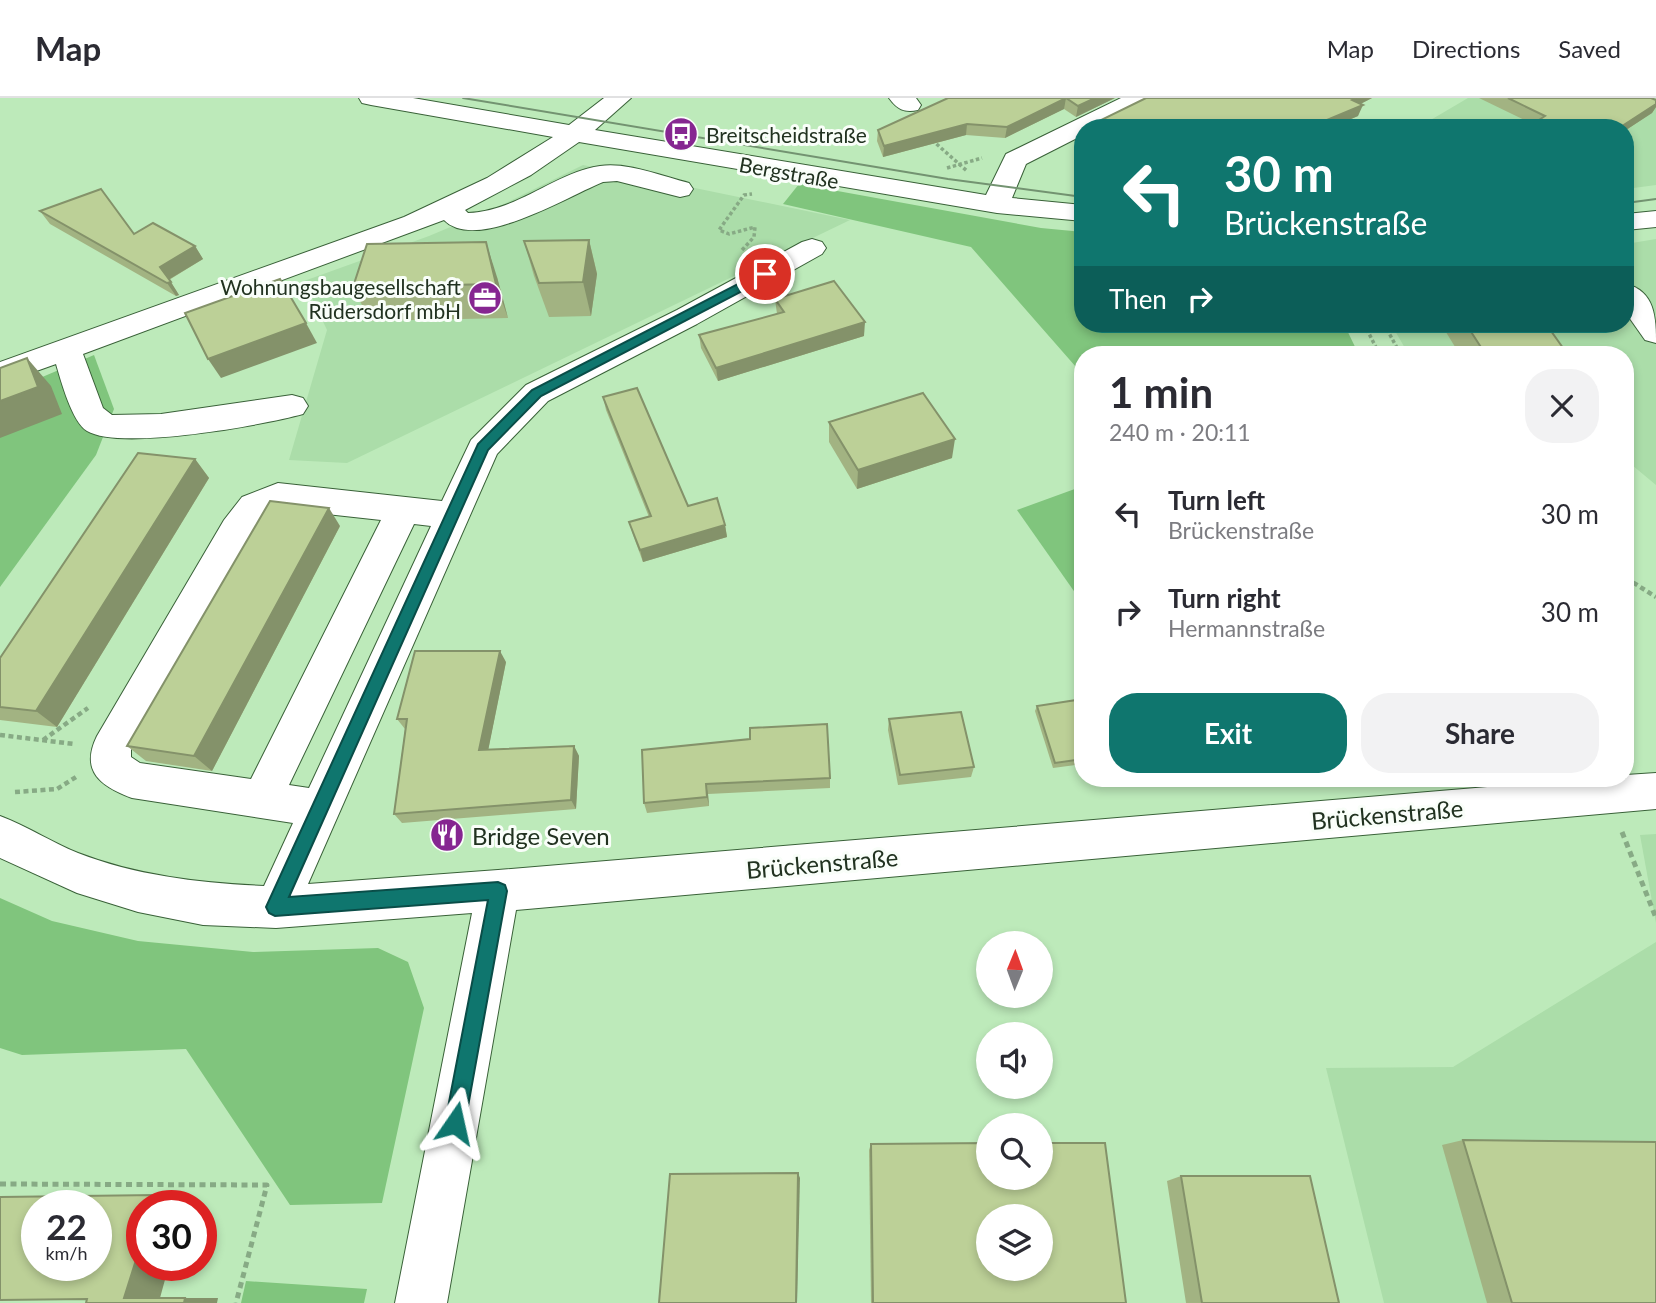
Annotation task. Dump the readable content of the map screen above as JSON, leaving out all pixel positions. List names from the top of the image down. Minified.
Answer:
{"streets":{"street":["Bergstraße","Brückenstraße"]},"places":{"bus stop":["Breitscheidstraße"],"office":["Wohnungsbaugesellschaft Rüdersdorf mbH"],"restaurant":["Bridge Seven"]},"north":"top","page":{"header":"Map","nav":["Map","Directions","Saved"],"turn":["30 m","Brückenstraße"],"then":"Then","heading":["1 min","240 m · 20:11"],"list":[{"name":"Turn left","note":"Brückenstraße","value":"30 m"},{"name":"Turn right","note":"Hermannstraße","value":"30 m"}],"buttons":["Exit","Share"],"speed":"22 km/h","limit":"30"}}
